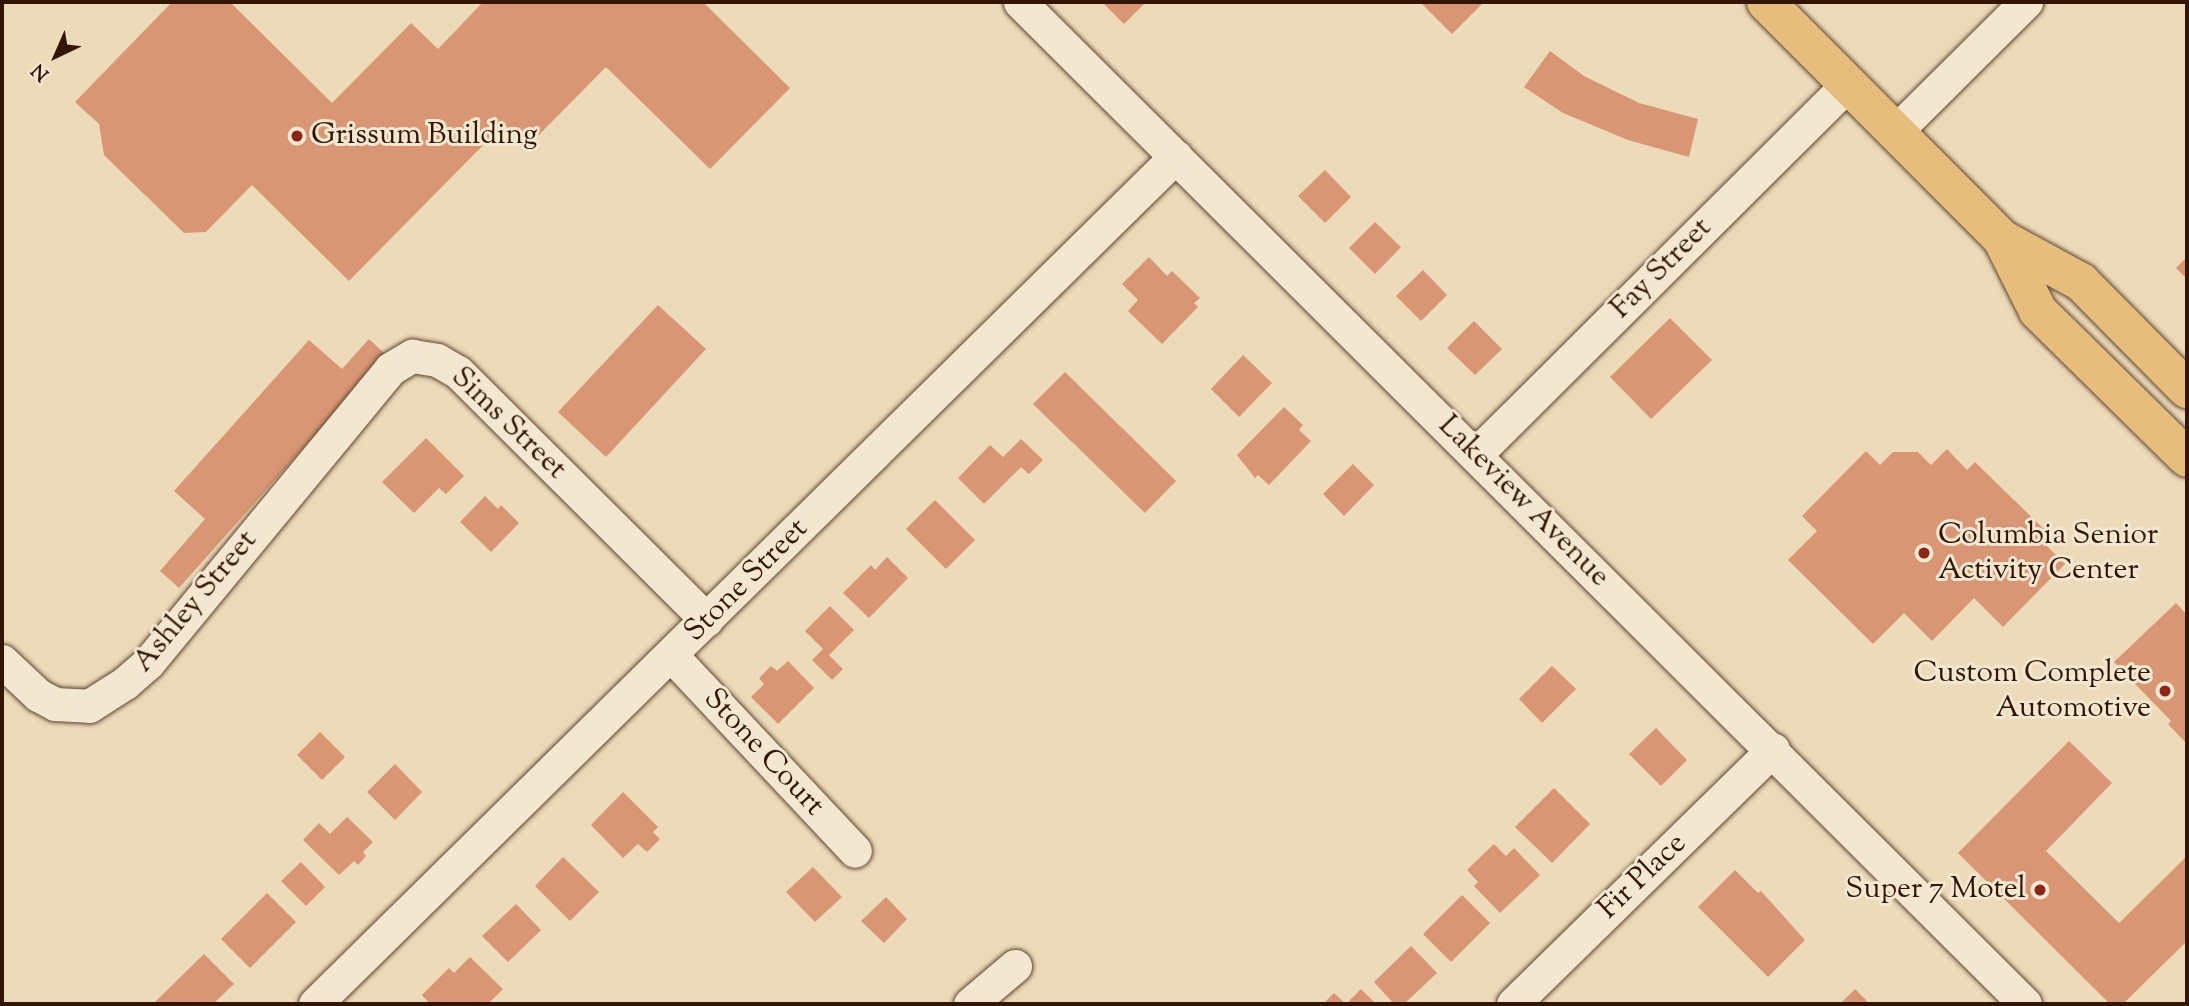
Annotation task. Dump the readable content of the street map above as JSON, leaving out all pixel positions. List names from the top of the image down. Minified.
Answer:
{"streets":{"street":["Fay Street","Sims Street","Lakeview Avenue","Stone Street","Ashley Street","Stone Court","Fir Place"]},"crossings":[["Fay Street","Lakeview Avenue"],["Sims Street","Stone Street"],["Sims Street","Ashley Street"],["Lakeview Avenue","Stone Street"],["Lakeview Avenue","Fir Place"],["Stone Street","Stone Court"]],"places":["Grissum Building","Columbia Senior Activity Center","Custom Complete Automotive","Super 7 Motel"],"north":"bottom left"}
